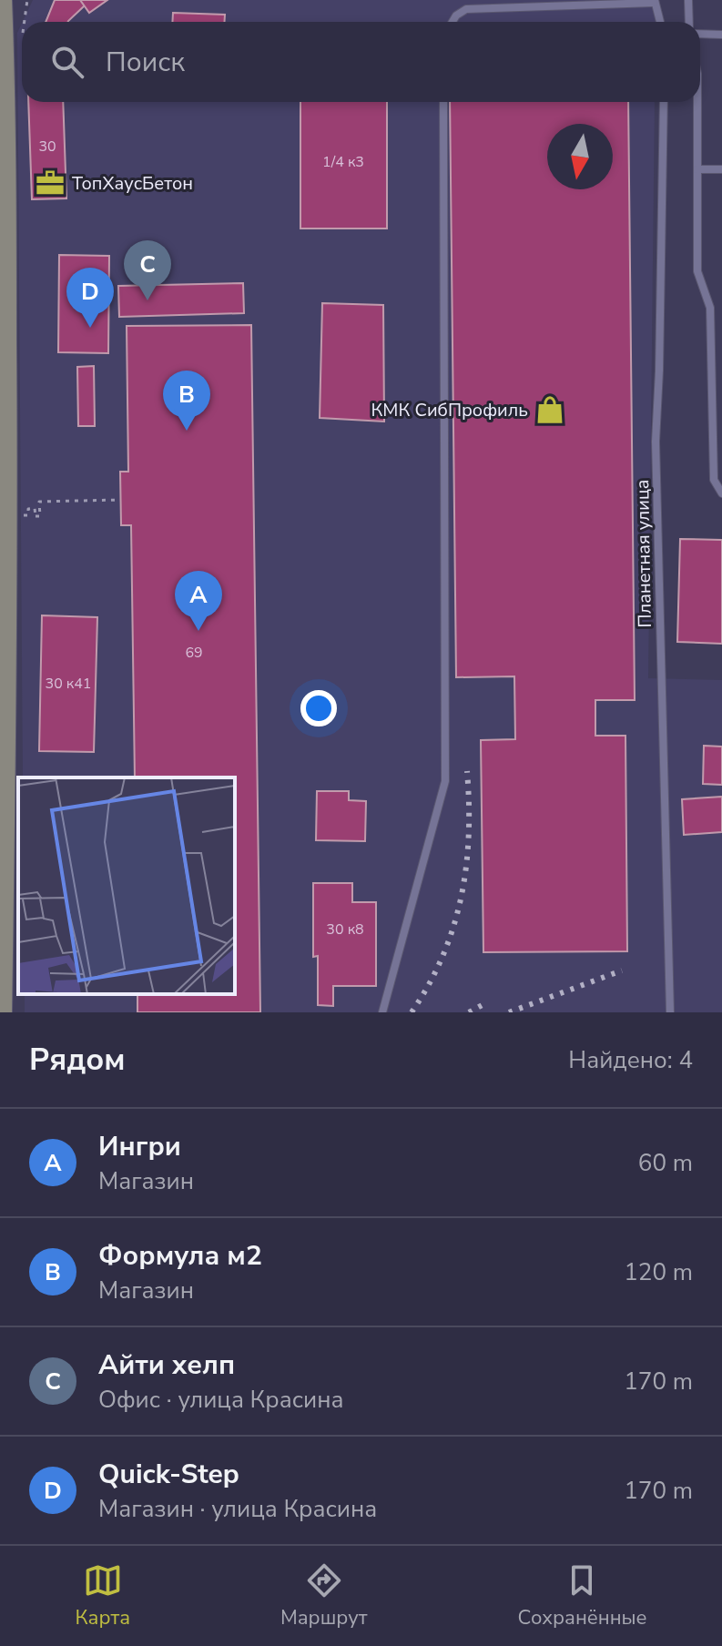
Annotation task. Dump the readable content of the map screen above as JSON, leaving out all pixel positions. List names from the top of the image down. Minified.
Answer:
{"streets":{"lane":["Планетная улица"]},"places":{"office":["ТопХаусБетон"],"shop":["КМК СибПрофиль"]},"house_numbers":["30","1/4 к3","69","30 к41","30 к8"],"north":"bottom","page":{"search":"Поиск","pins":["C","D","B","A"],"heading":["Рядом","Найдено: 4"],"list":[{"mark":"A","name":"Ингри","note":"Магазин","value":"60 m"},{"mark":"B","name":"Формула м2","note":"Магазин","value":"120 m"},{"mark":"C","name":"Айти хелп","note":"Офис · улица Красина","value":"170 m"},{"mark":"D","name":"Quick-Step","note":"Магазин · улица Красина","value":"170 m"}],"nav":["Карта","Маршрут","Сохранённые"]}}
